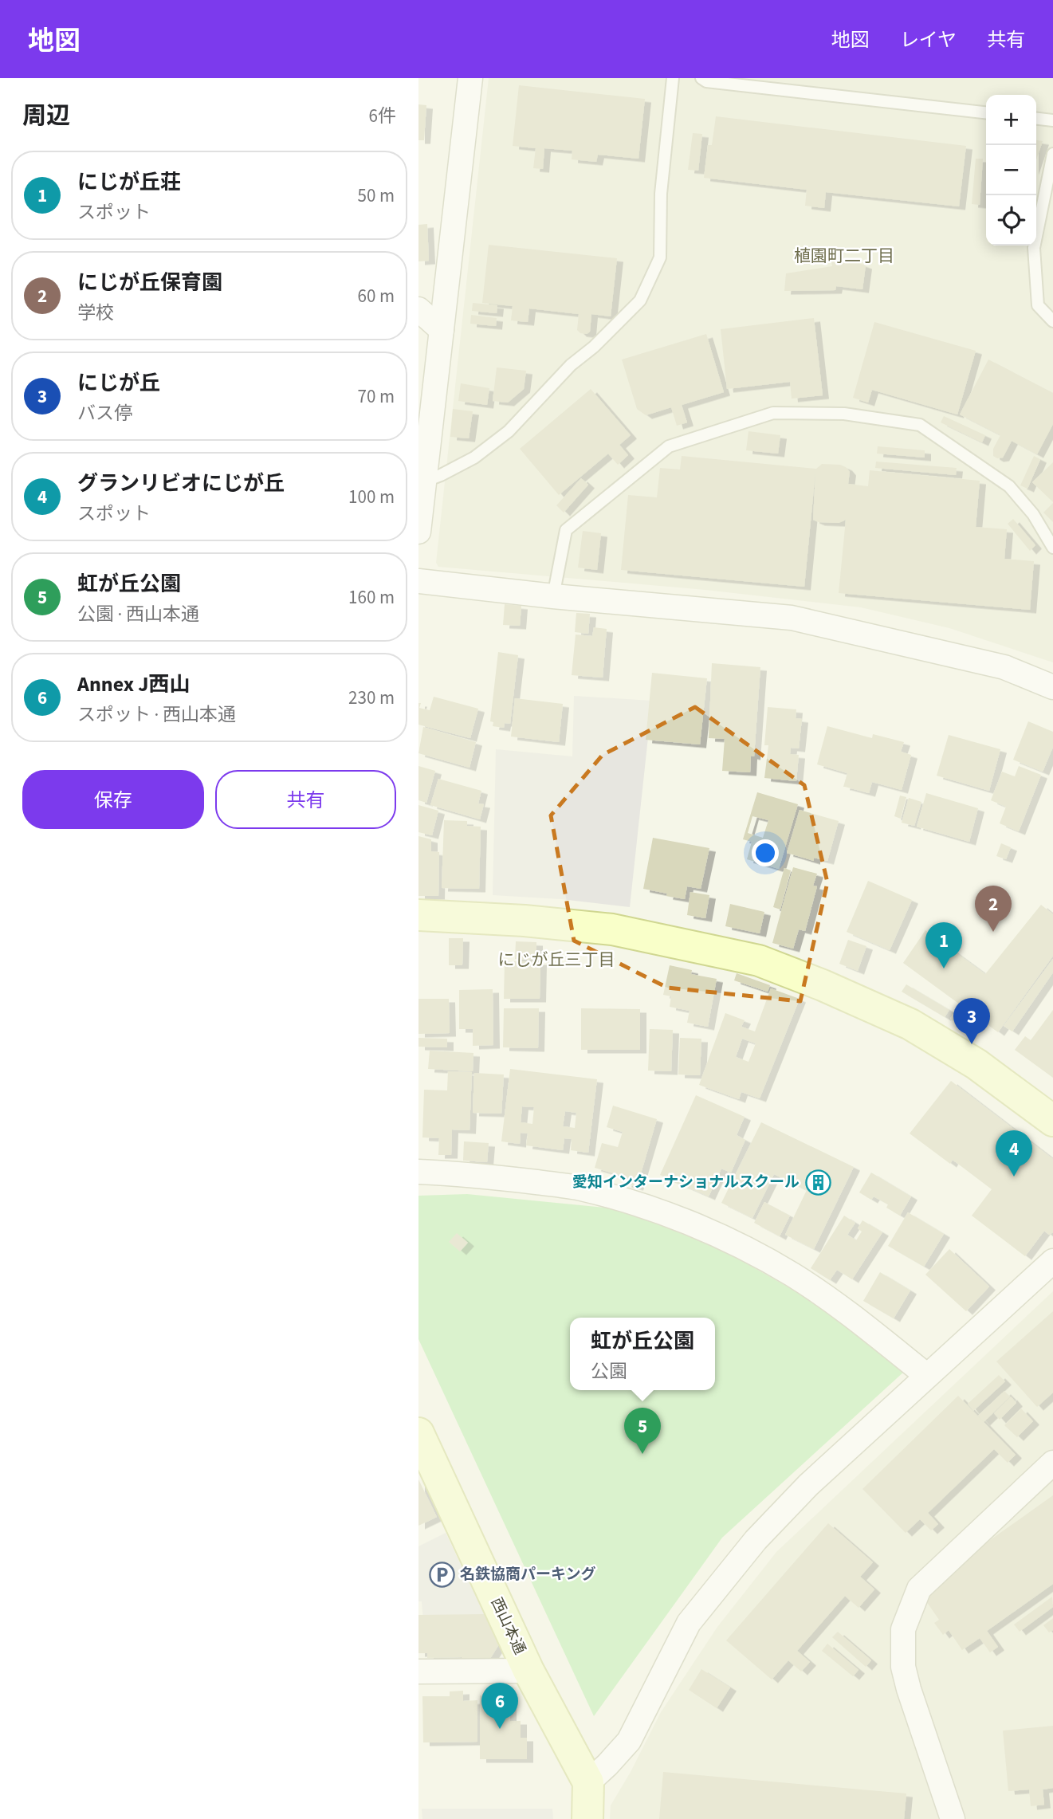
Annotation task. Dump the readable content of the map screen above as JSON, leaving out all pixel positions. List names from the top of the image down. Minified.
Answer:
{"streets":{"street":["西山本通"]},"districts":["植園町二丁目","にじが丘三丁目"],"places":{"building":["愛知インターナショナルスクール"],"parking":["名鉄協商パーキング"]},"page":{"header":"地図","nav":["地図","レイヤ","共有"],"heading":["周辺","6件"],"map_buttons":["+","−"],"list":[{"mark":"1","name":"にじが丘荘","note":"スポット","value":"50 m"},{"mark":"2","name":"にじが丘保育園","note":"学校","value":"60 m"},{"mark":"3","name":"にじが丘","note":"バス停","value":"70 m"},{"mark":"4","name":"グランリビオにじが丘","note":"スポット","value":"100 m"},{"mark":"5","name":"虹が丘公園","note":"公園 · 西山本通","value":"160 m"},{"mark":"6","name":"Annex J西山","note":"スポット · 西山本通","value":"230 m"}],"buttons":["保存","共有"],"pins":["2","1","3","4","5","6"],"popup":["虹が丘公園","公園"]}}
